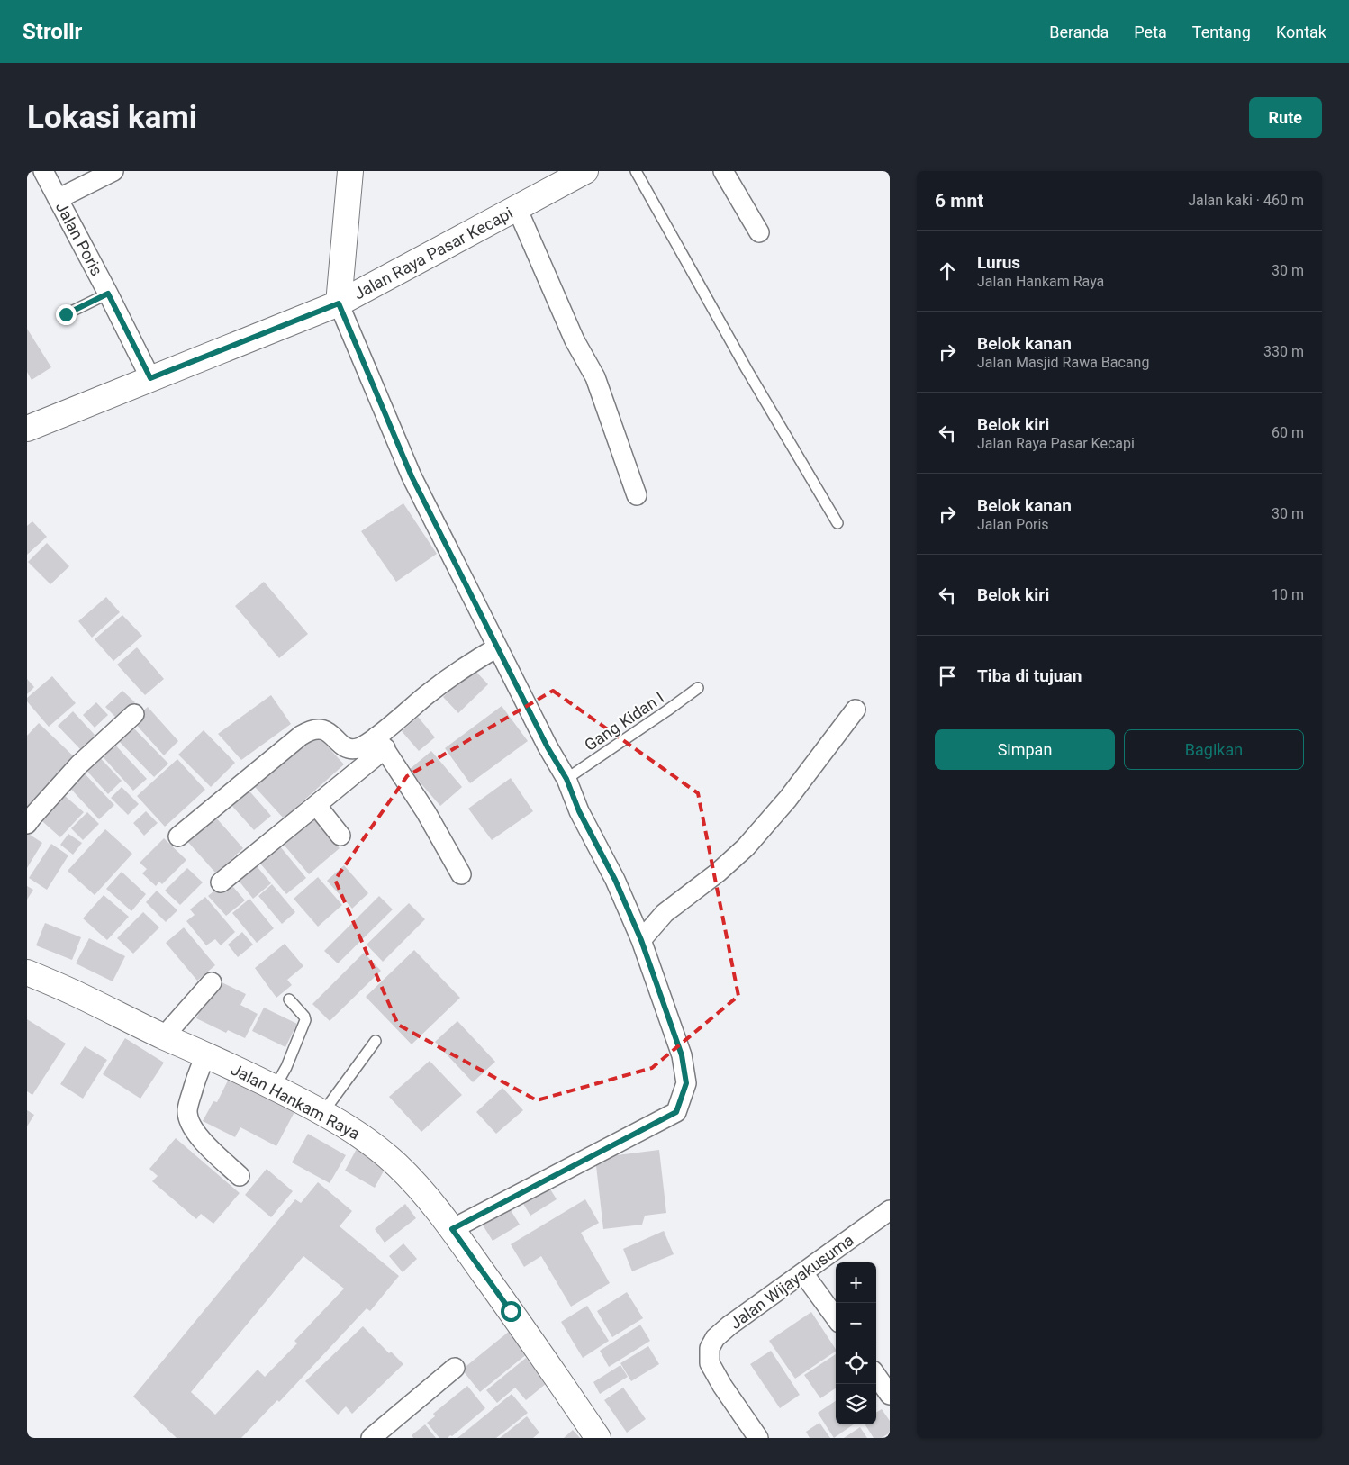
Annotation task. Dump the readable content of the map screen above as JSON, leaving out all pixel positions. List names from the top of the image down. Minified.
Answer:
{"streets":{"main road":["Jalan Raya Pasar Kecapi","Jalan Hankam Raya"],"street":["Jalan Poris","Jalan Wijayakusuma"],"lane":["Gang Kidan I"]},"crossings":[["Jalan Poris","Jalan Raya Pasar Kecapi"]],"page":{"header":"Strollr","nav":["Beranda","Peta","Tentang","Kontak"],"buttons":["Rute",["Simpan","Bagikan"]],"title":"Lokasi kami","heading":["6 mnt","Jalan kaki · 460 m"],"list":[["Lurus","Jalan Hankam Raya","30 m"],["Belok kanan","Jalan Masjid Rawa Bacang","330 m"],["Belok kiri","Jalan Raya Pasar Kecapi","60 m"],["Belok kanan","Jalan Poris","30 m"],["Belok kiri","10 m"],"Tiba di tujuan"],"map_buttons":["+","−"]}}
